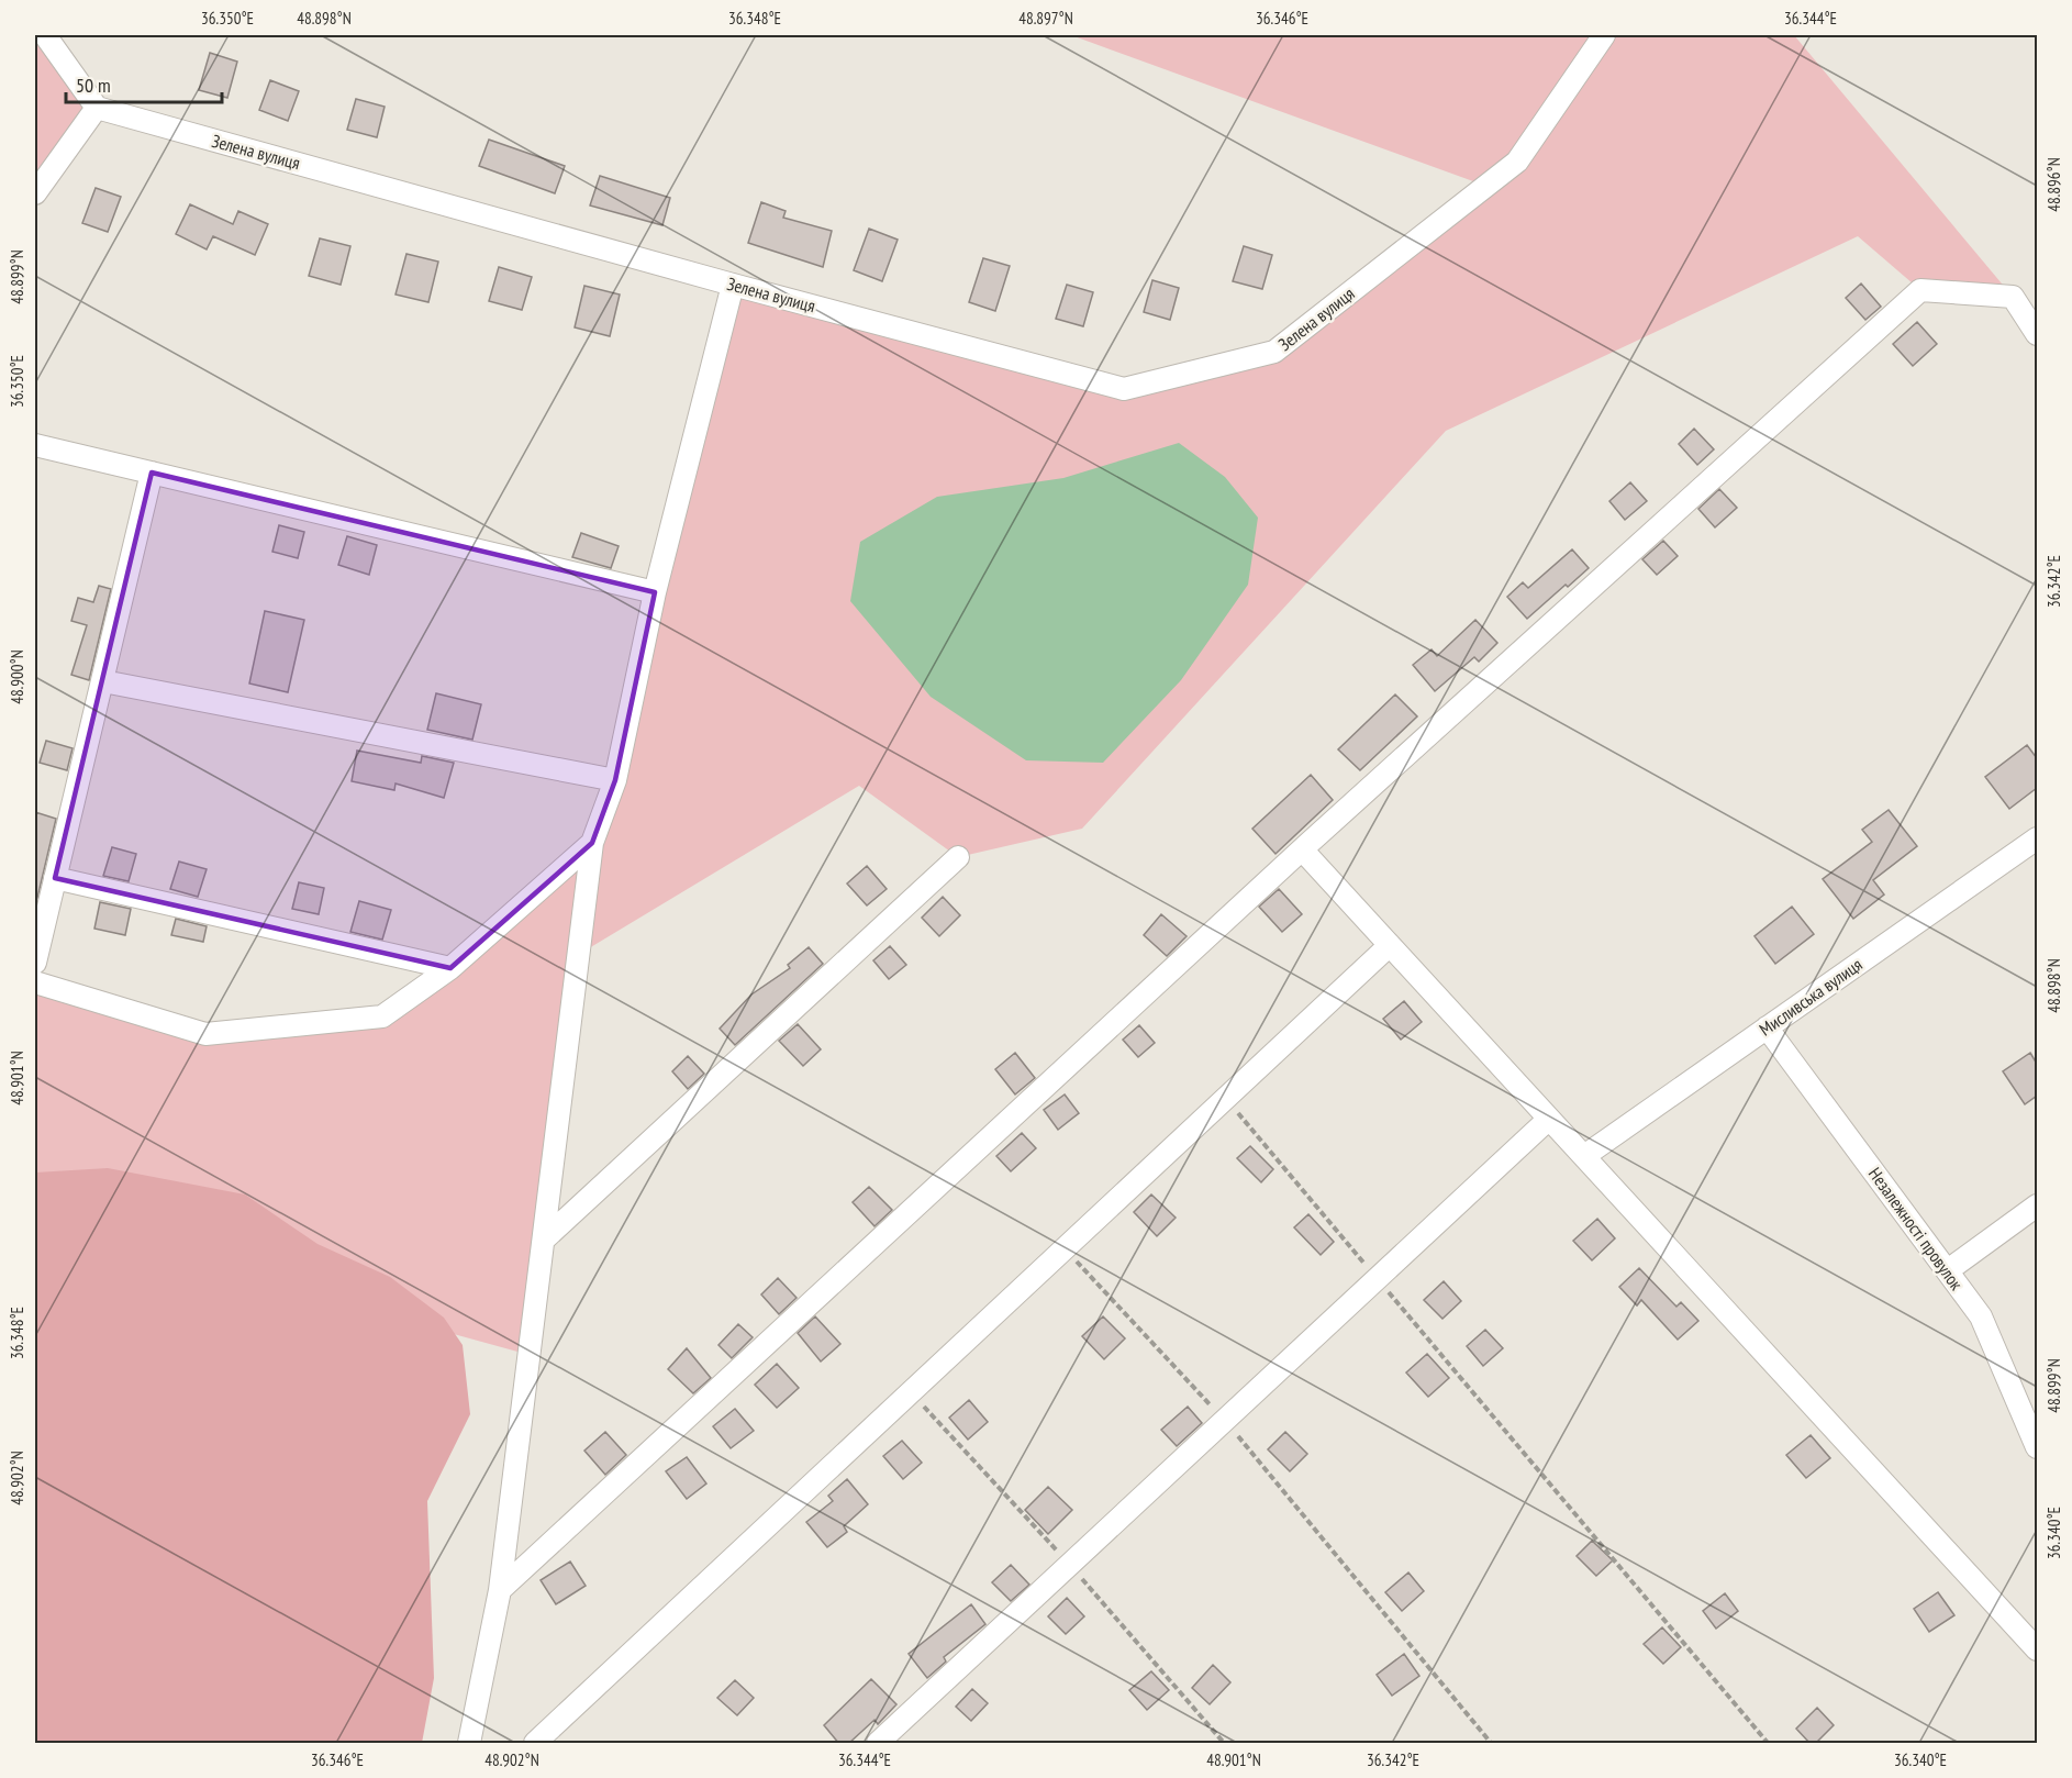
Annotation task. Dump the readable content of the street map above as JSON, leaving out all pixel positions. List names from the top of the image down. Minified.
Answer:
{"streets":{"street":["Зелена вулиця","Мисливська вулиця","Незалежності провулок"]},"crossings":[["Мисливська вулиця","Незалежності провулок"]],"scale_bar":"50 m","coordinates":["36.350°E","48.898°N","36.348°E","48.897°N","36.346°E","36.344°E","48.896°N","48.899°N","36.342°E","48.900°N","48.901°N","48.902°N","36.340°E"]}
